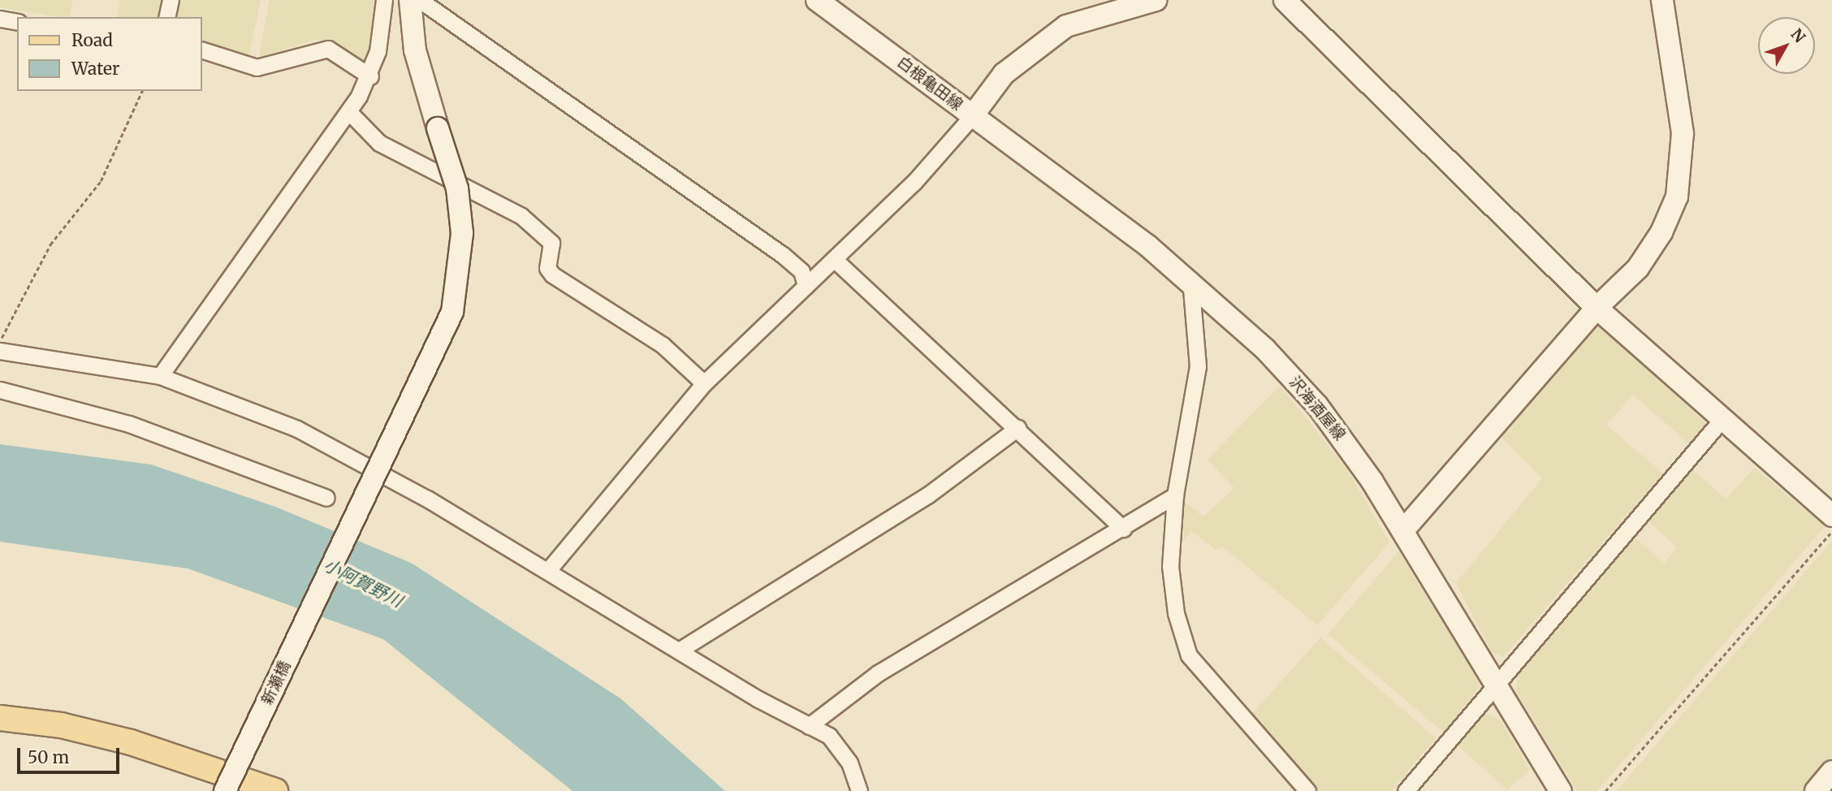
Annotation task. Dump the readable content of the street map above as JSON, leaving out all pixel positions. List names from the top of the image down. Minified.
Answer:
{"streets":{"street":["白根亀田線","沢海酒屋線","新瀬橋"]},"crossings":[["白根亀田線","沢海酒屋線"]],"water":["小阿賀野川"],"legend":["Road","Water"],"scale_bar":"50 m","north":"top right"}
